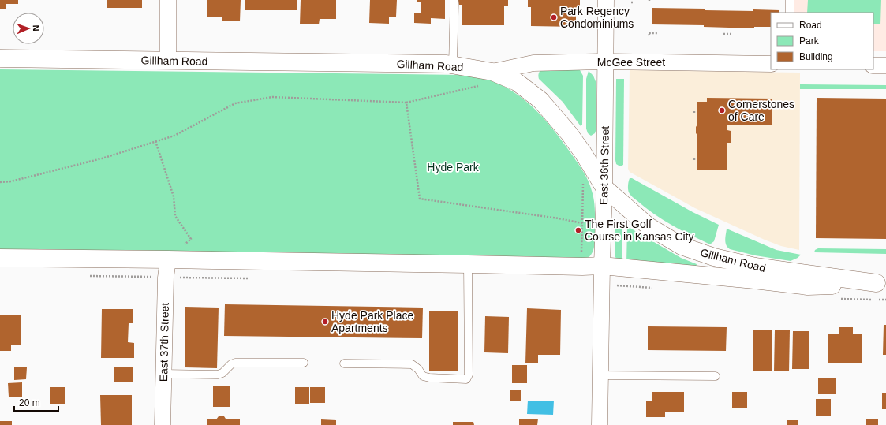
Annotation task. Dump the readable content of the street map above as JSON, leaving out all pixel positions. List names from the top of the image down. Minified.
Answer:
{"streets":{"main road":["Gillham Road"],"street":["McGee Street","East 36th Street","East 37th Street"]},"crossings":[["Gillham Road","McGee Street"],["Gillham Road","East 36th Street"],["Gillham Road","East 37th Street"],["McGee Street","East 36th Street"]],"parks":["Hyde Park"],"places":["Park Regency Condominiums","Cornerstones of Care","The First Golf Course in Kansas City","Hyde Park Place Apartments"],"legend":["Road","Park","Building"],"scale_bar":"20 m","north":"right"}
